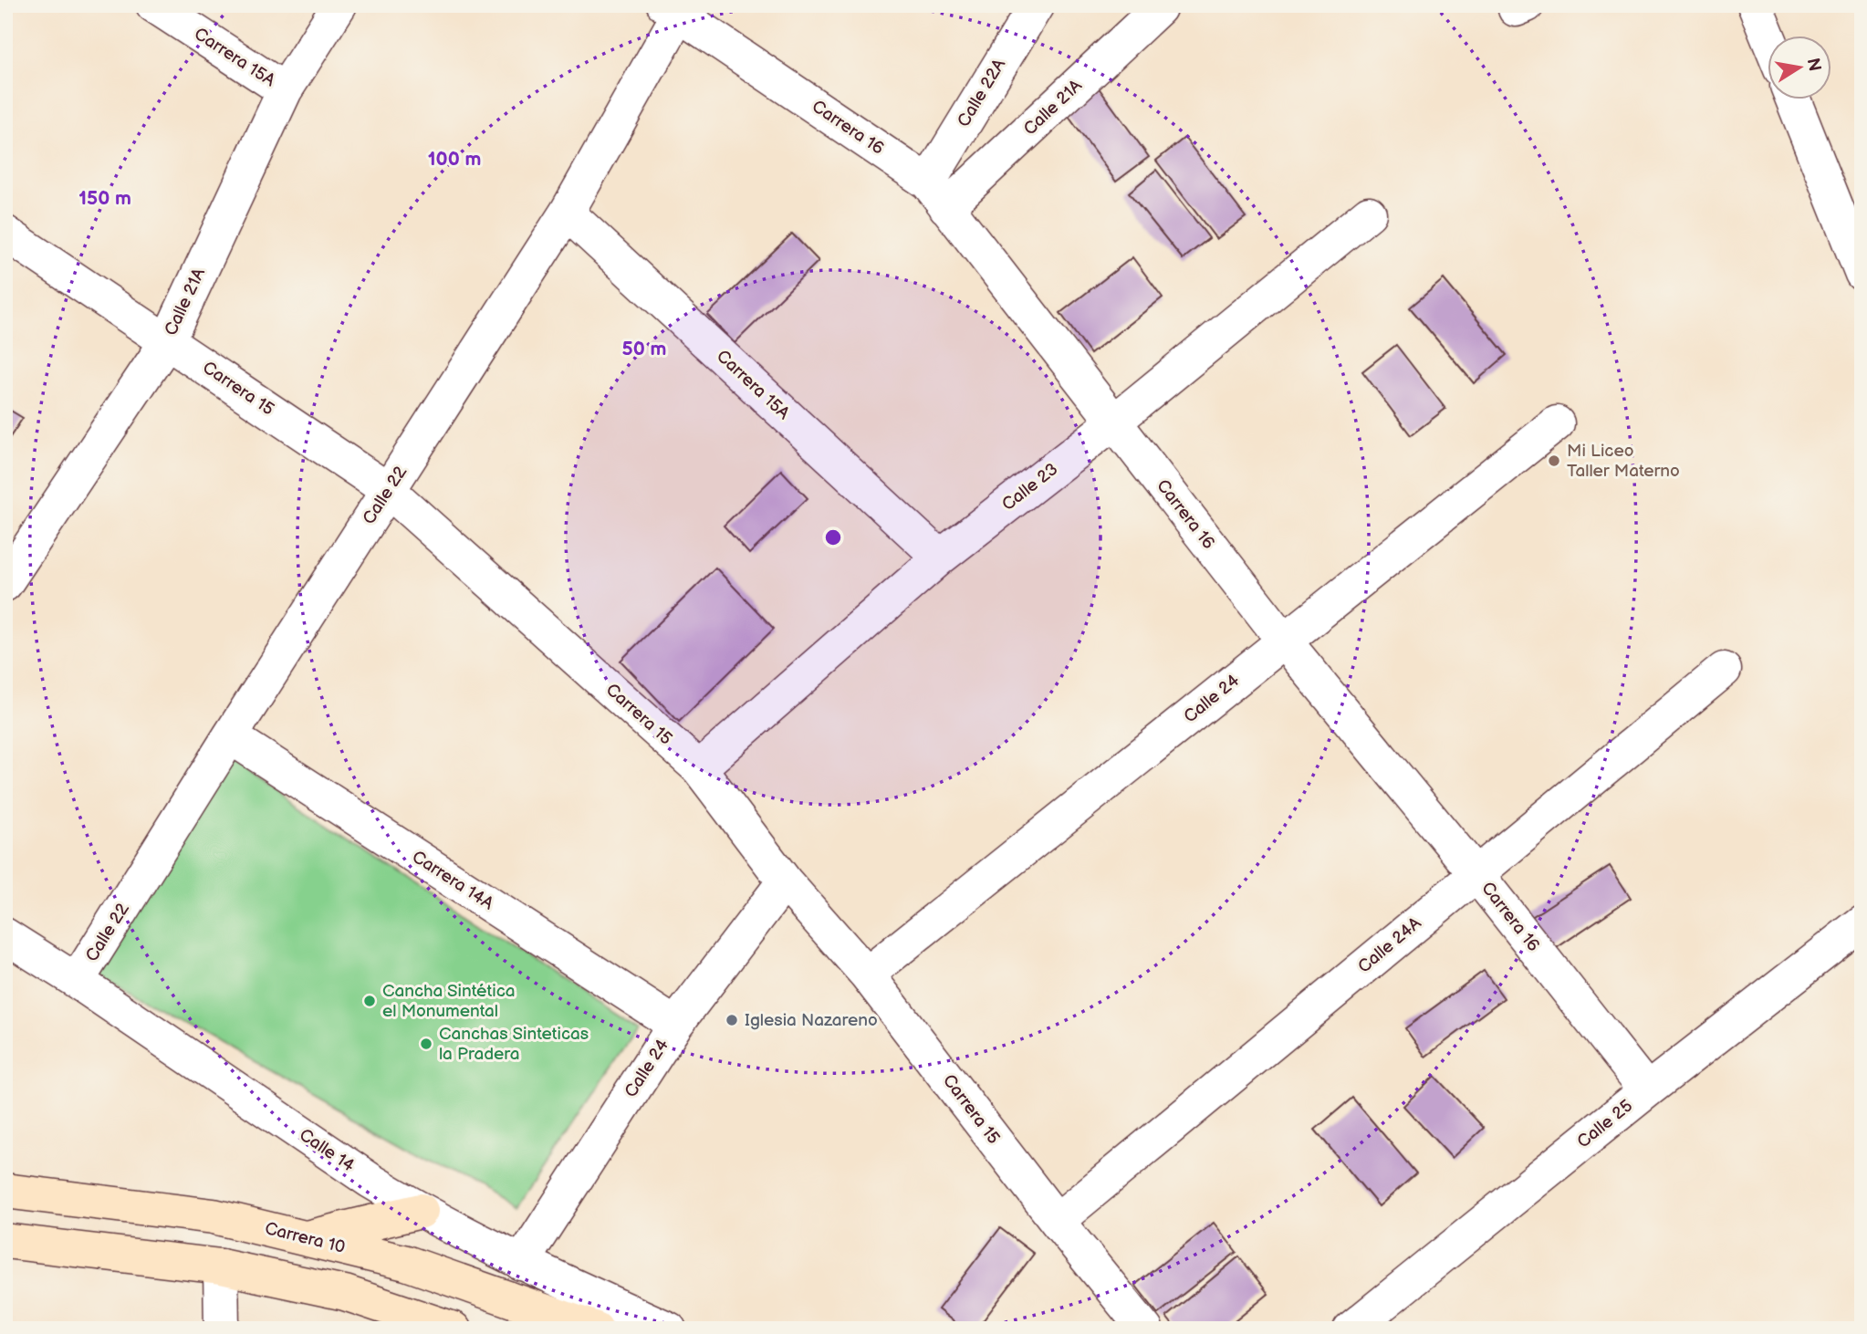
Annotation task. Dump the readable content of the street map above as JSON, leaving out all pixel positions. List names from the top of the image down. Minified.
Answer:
{"streets":{"main road":["Carrera 10"],"street":["Carrera 15A","Calle 22A","Calle 21A","Carrera 16","Carrera 15","Calle 23","Calle 22","Calle 24","Carrera 14A","Calle 24A","Calle 25","Calle 14"]},"crossings":[["Carrera 15A","Calle 21A"],["Carrera 15A","Calle 23"],["Carrera 15A","Calle 22"],["Calle 22A","Calle 21A"],["Calle 22A","Carrera 16"],["Calle 21A","Carrera 16"],["Calle 21A","Carrera 15"],["Carrera 16","Calle 23"],["Carrera 16","Calle 22"],["Carrera 16","Calle 24"],["Carrera 16","Calle 24A"],["Carrera 16","Calle 25"],["Carrera 15","Calle 23"],["Carrera 15","Calle 22"],["Carrera 15","Calle 24"],["Carrera 15","Calle 24A"],["Calle 22","Carrera 14A"],["Calle 22","Calle 14"],["Calle 24","Carrera 14A"],["Calle 24","Calle 14"]],"places":["Mi Liceo Taller Materno","Cancha Sintética el Monumental","Iglesia Nazareno","Canchas Sinteticas la Pradera"],"north":"right","rings":["100 m","150 m","50 m"]}
